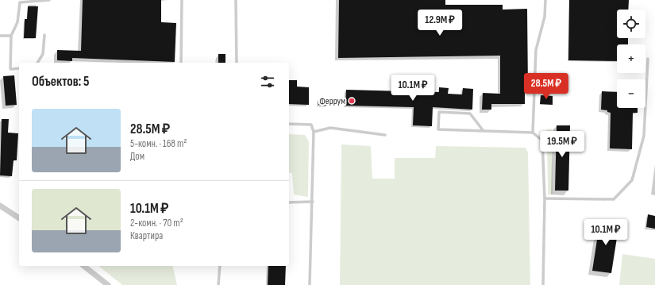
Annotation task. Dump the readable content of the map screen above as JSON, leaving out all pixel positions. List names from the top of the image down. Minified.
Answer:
{"places":["Феррум"],"page":{"map_buttons":["+","−"],"price":["12.9M ₽","28.5M ₽","10.1M ₽","19.5M ₽","10.1M ₽"],"heading":"Объектов: 5","list":[{"name":"28.5M ₽","note":"5-комн. · 168 m² · Дом"},{"name":"10.1M ₽","note":"2-комн. · 70 m² · Квартира"}]}}
